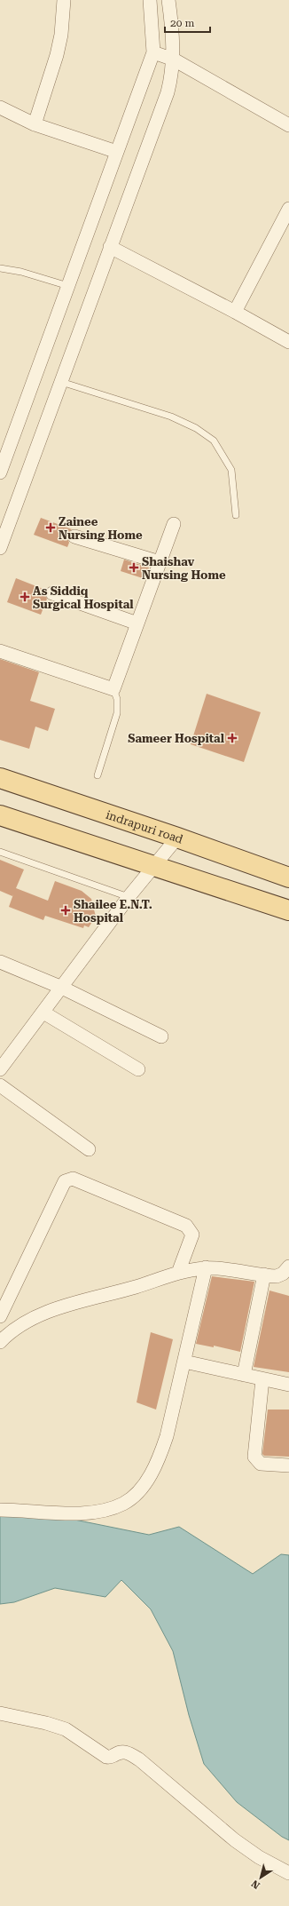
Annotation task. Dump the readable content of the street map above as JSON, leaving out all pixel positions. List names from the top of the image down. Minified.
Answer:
{"streets":{"main road":["indrapuri road"]},"places":{"health":["Zainee Nursing Home","Shaishav Nursing Home","As Siddiq Surgical Hospital","Sameer Hospital","Shailee E.N.T. Hospital"]},"scale_bar":"20 m","north":"bottom left"}
